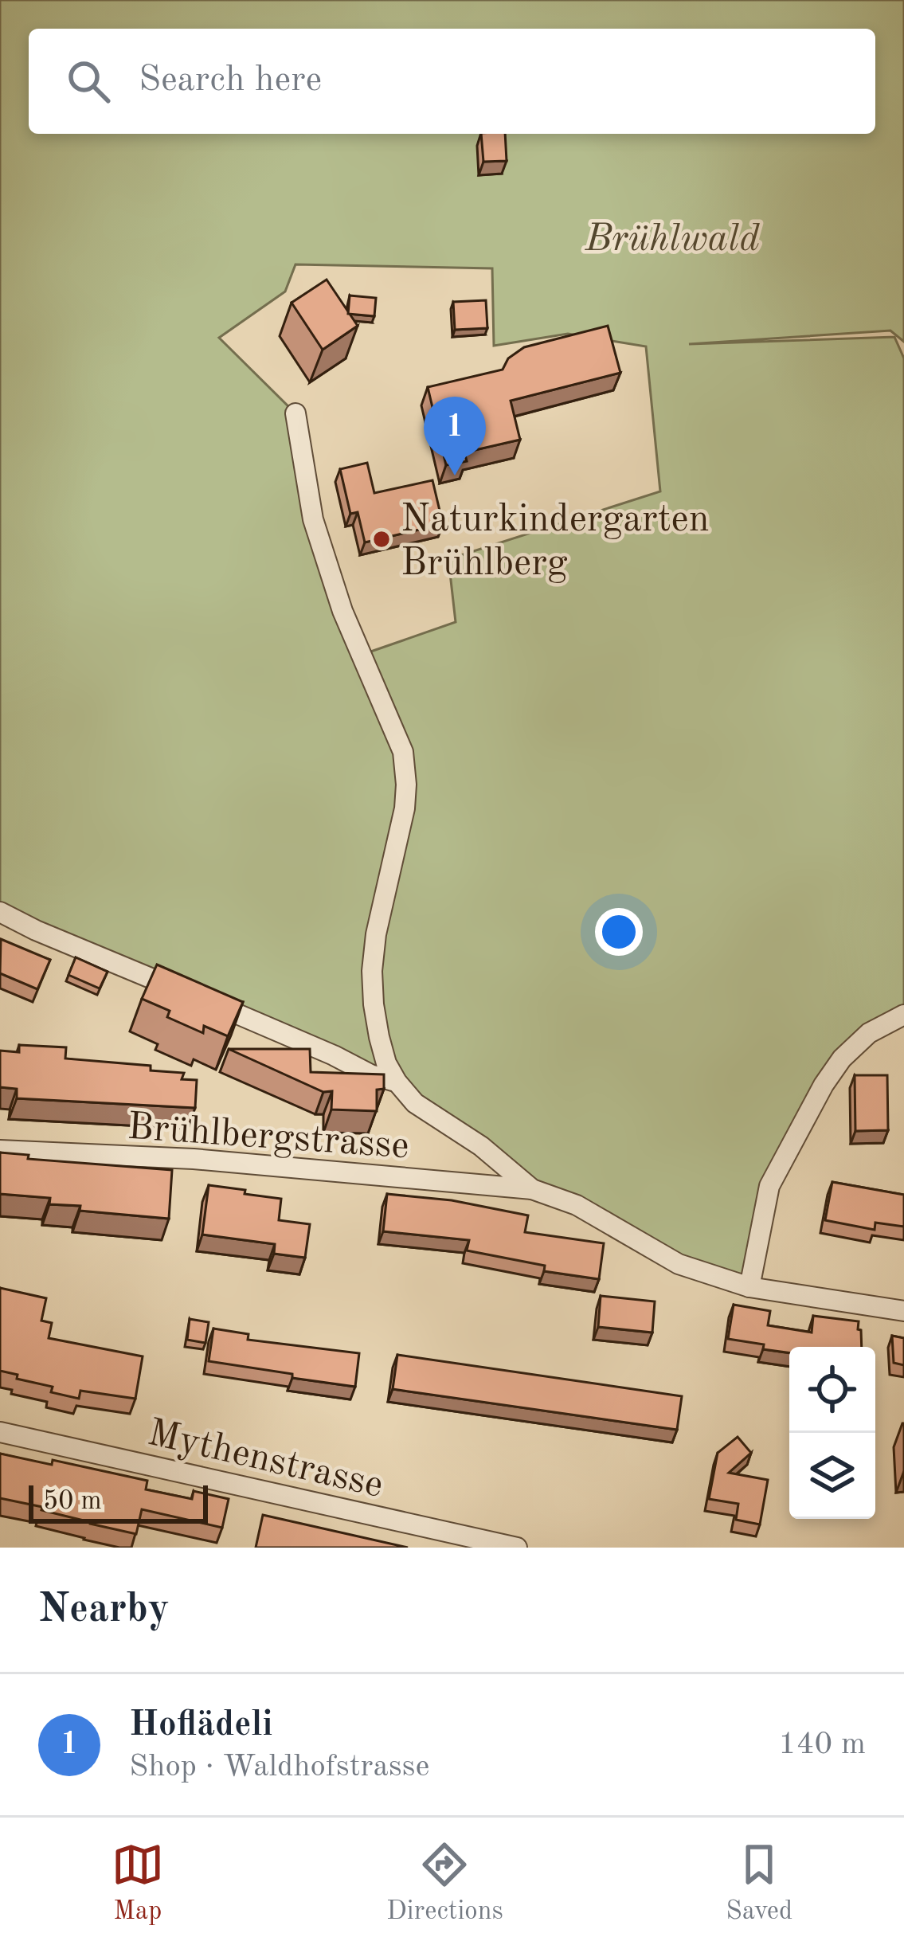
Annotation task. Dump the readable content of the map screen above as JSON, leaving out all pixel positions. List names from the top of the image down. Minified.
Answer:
{"streets":{"street":["Brühlbergstrasse","Mythenstrasse"]},"parks":["Brühlwald"],"places":["Naturkindergarten Brühlberg"],"scale_bar":"50 m","page":{"search":"Search here","pins":"1","scale":"50 m","heading":"Nearby","list":[{"mark":"1","name":"Hoflädeli","note":"Shop · Waldhofstrasse","value":"140 m"}],"nav":["Map","Directions","Saved"]}}
